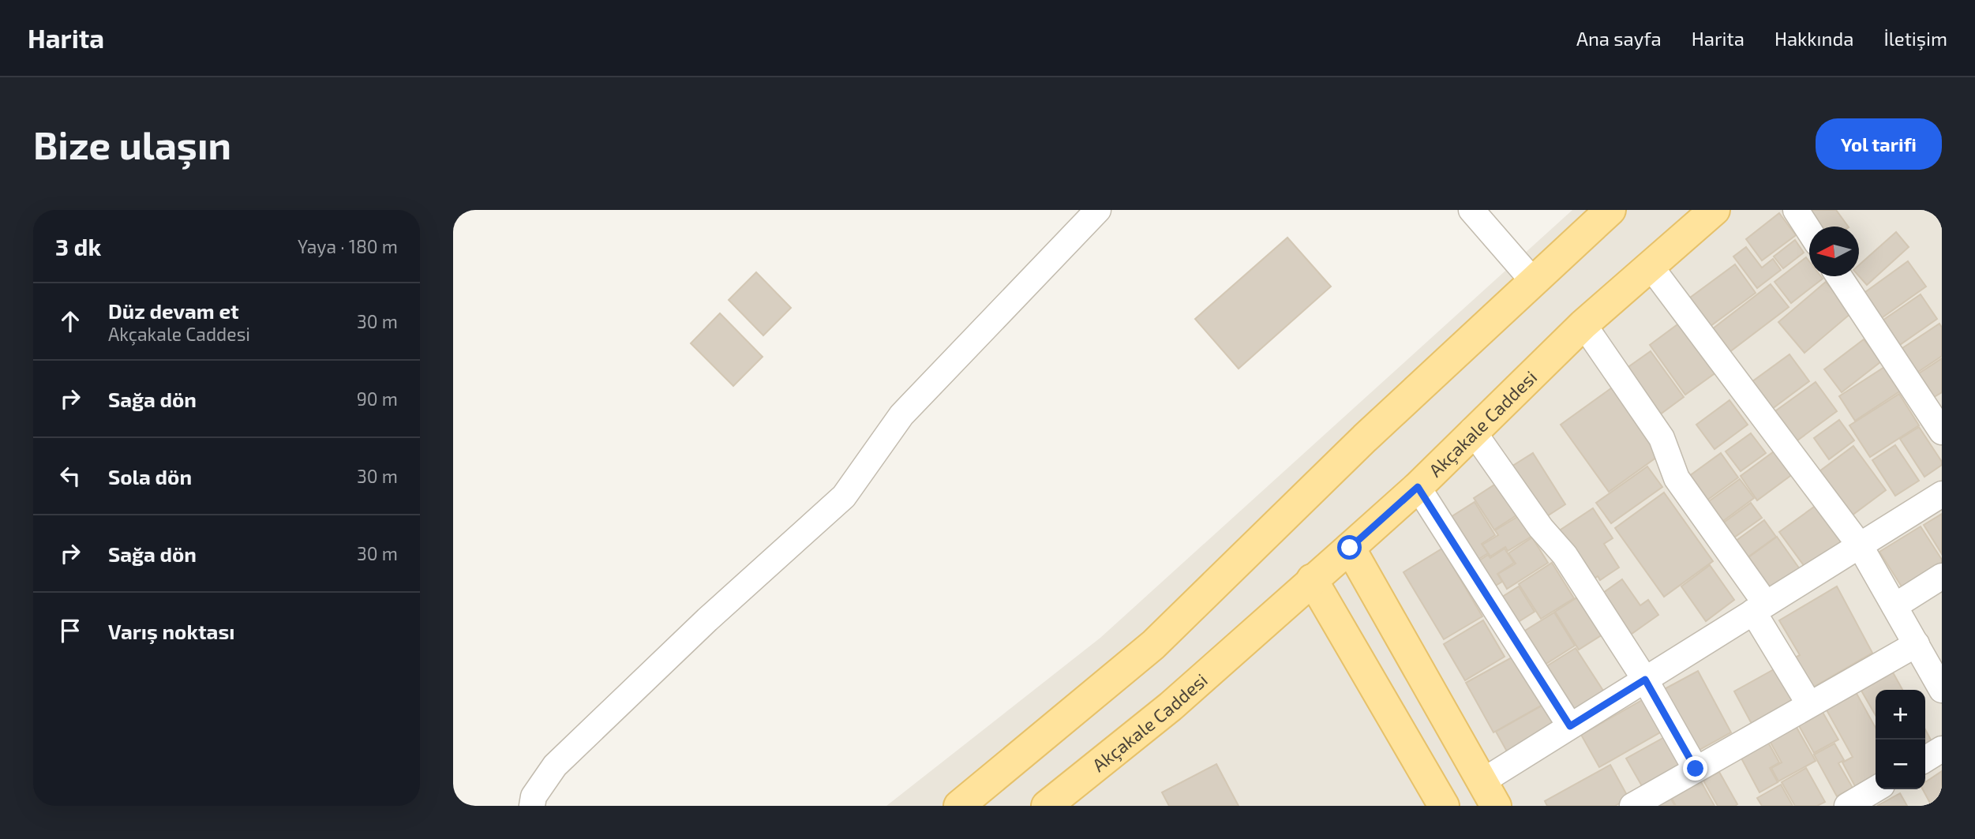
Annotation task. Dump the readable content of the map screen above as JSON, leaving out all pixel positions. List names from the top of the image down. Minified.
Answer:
{"streets":{"main road":["Akçakale Caddesi"]},"north":"left","page":{"header":"Harita","nav":["Ana sayfa","Harita","Hakkında","İletişim"],"buttons":"Yol tarifi","title":"Bize ulaşın","heading":["3 dk","Yaya · 180 m"],"list":[["Düz devam et","Akçakale Caddesi","30 m"],["Sağa dön","90 m"],["Sola dön","30 m"],["Sağa dön","30 m"],"Varış noktası"],"map_buttons":["+","−"]}}
